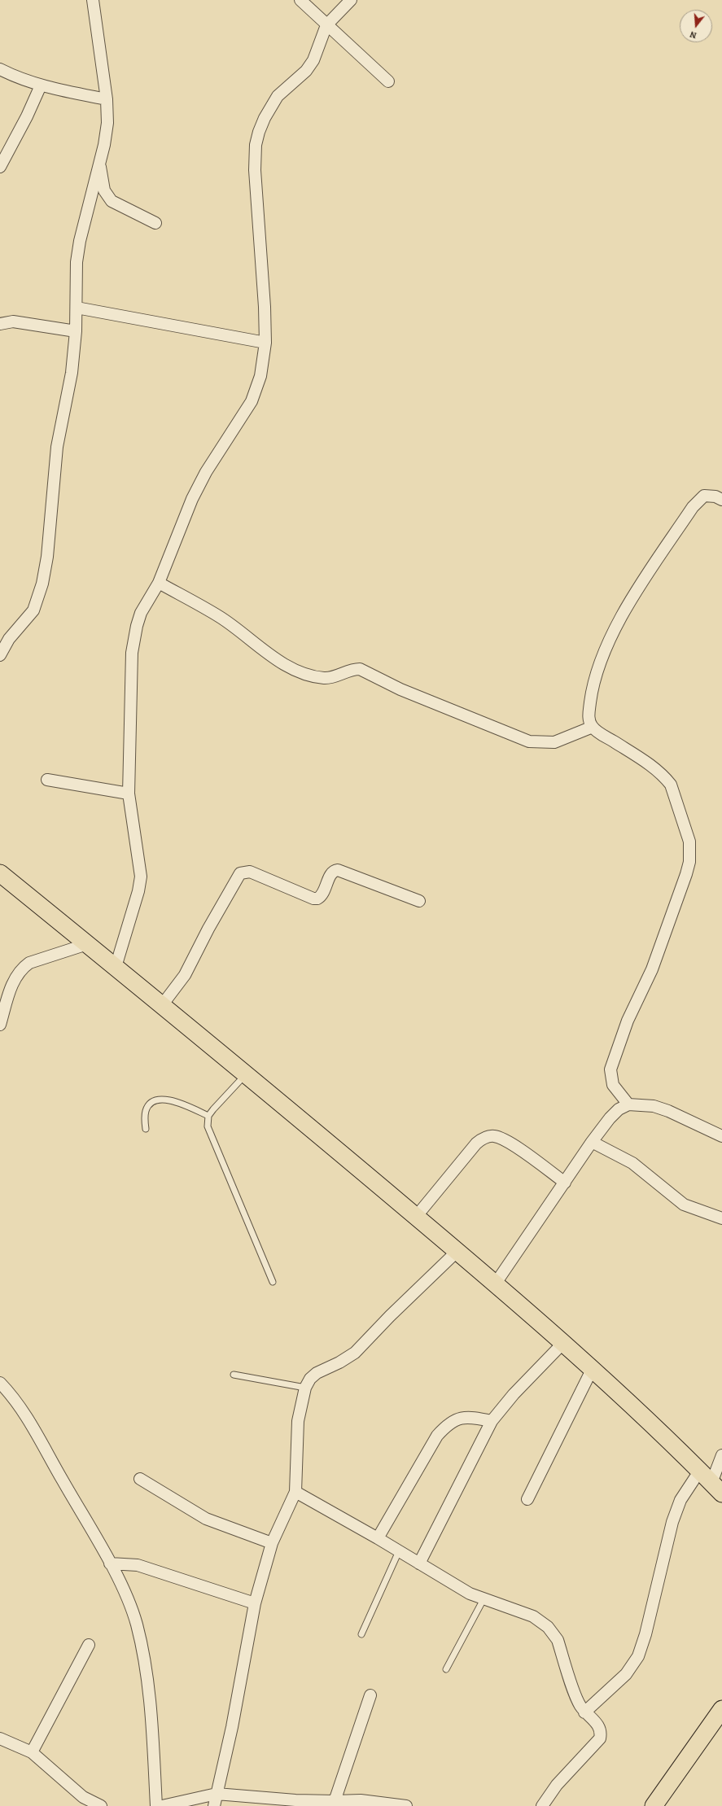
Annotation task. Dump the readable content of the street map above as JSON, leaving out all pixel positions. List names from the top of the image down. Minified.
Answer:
{"north":"bottom"}
